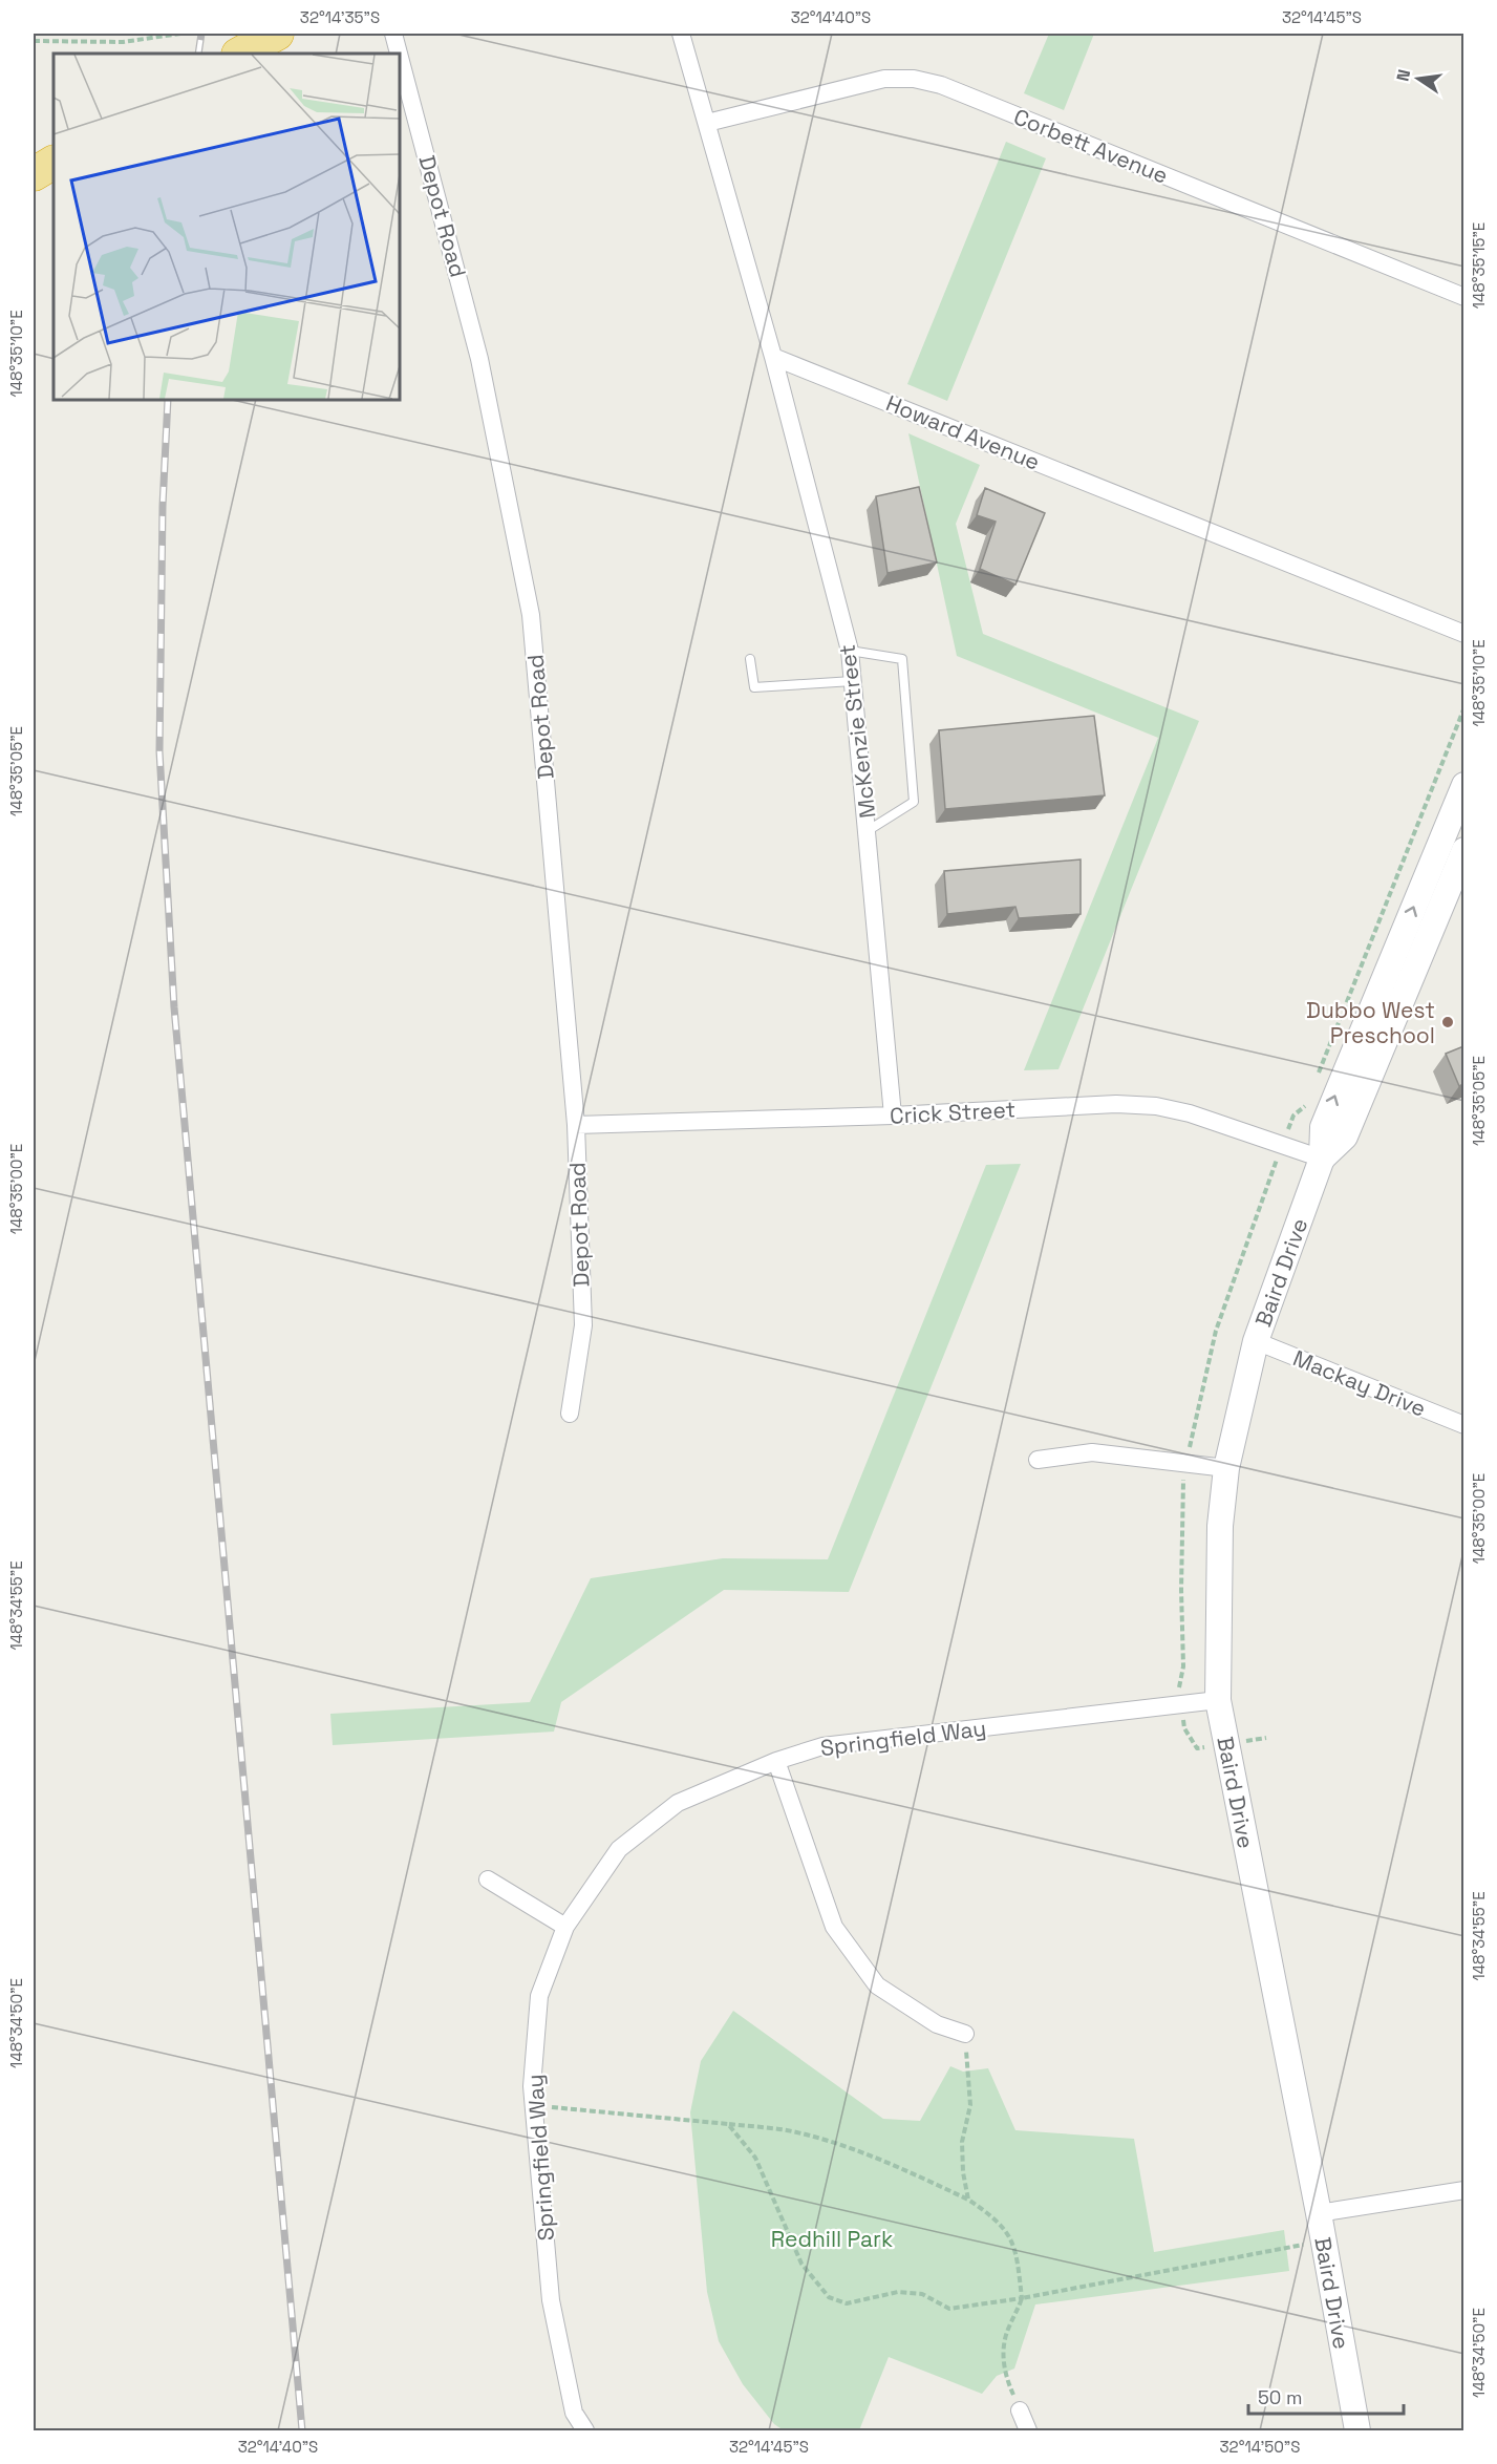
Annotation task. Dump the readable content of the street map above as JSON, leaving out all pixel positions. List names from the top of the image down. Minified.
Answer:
{"streets":{"street":["Corbett Avenue","Depot Road","Howard Avenue","McKenzie Street","Crick Street","Baird Drive","Mackay Drive","Springfield Way"]},"crossings":[["Depot Road","Crick Street"],["Howard Avenue","McKenzie Street"],["McKenzie Street","Crick Street"],["Crick Street","Baird Drive"],["Baird Drive","Mackay Drive"],["Baird Drive","Springfield Way"]],"parks":["Redhill Park"],"places":["Dubbo West Preschool"],"scale_bar":"50 m","north":"left","coordinates":["32°14'35\"S","32°14'40\"S","32°14'45\"S","148°35'15\"E","148°35'10\"E","148°35'05\"E","148°35'00\"E","148°34'55\"E","148°34'50\"E","32°14'50\"S"]}
